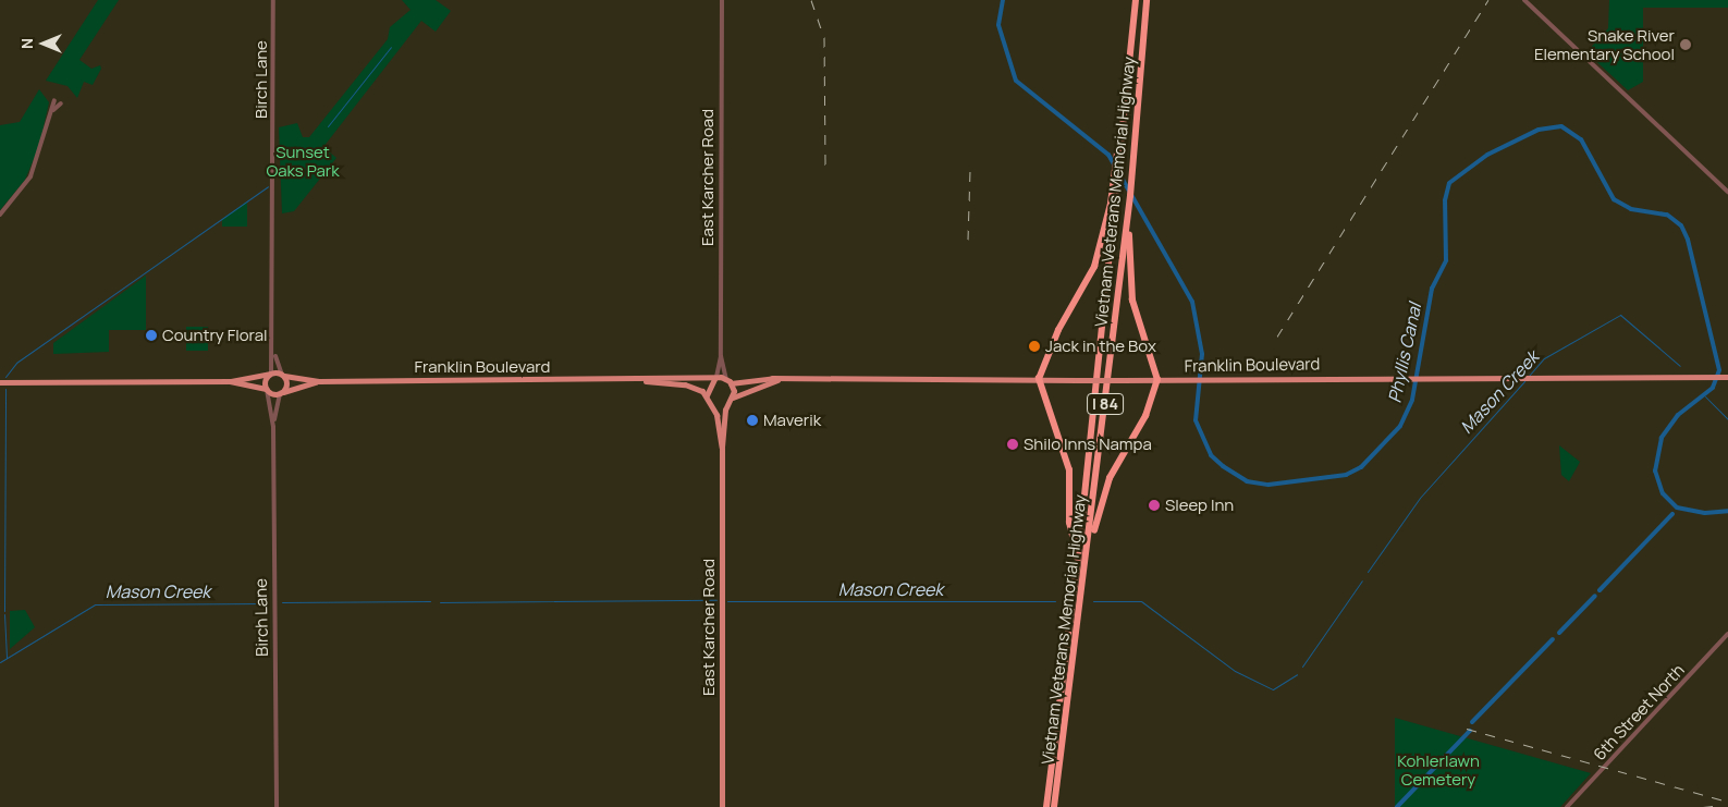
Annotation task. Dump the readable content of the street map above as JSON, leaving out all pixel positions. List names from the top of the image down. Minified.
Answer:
{"streets":{"highway":["Vietnam Veterans Memorial Highway","I 84"],"main road":["East Karcher Road","Franklin Boulevard"],"street":["Birch Lane","6th Street North"]},"crossings":[["Birch Lane","Franklin Boulevard"]],"water":["Phyllis Canal","Mason Creek"],"parks":["Sunset Oaks Park","Kohlerlawn Cemetery"],"places":["Snake River Elementary School","Country Floral","Jack in the Box","Maverik","Shilo Inns Nampa","Sleep Inn"],"north":"left"}
